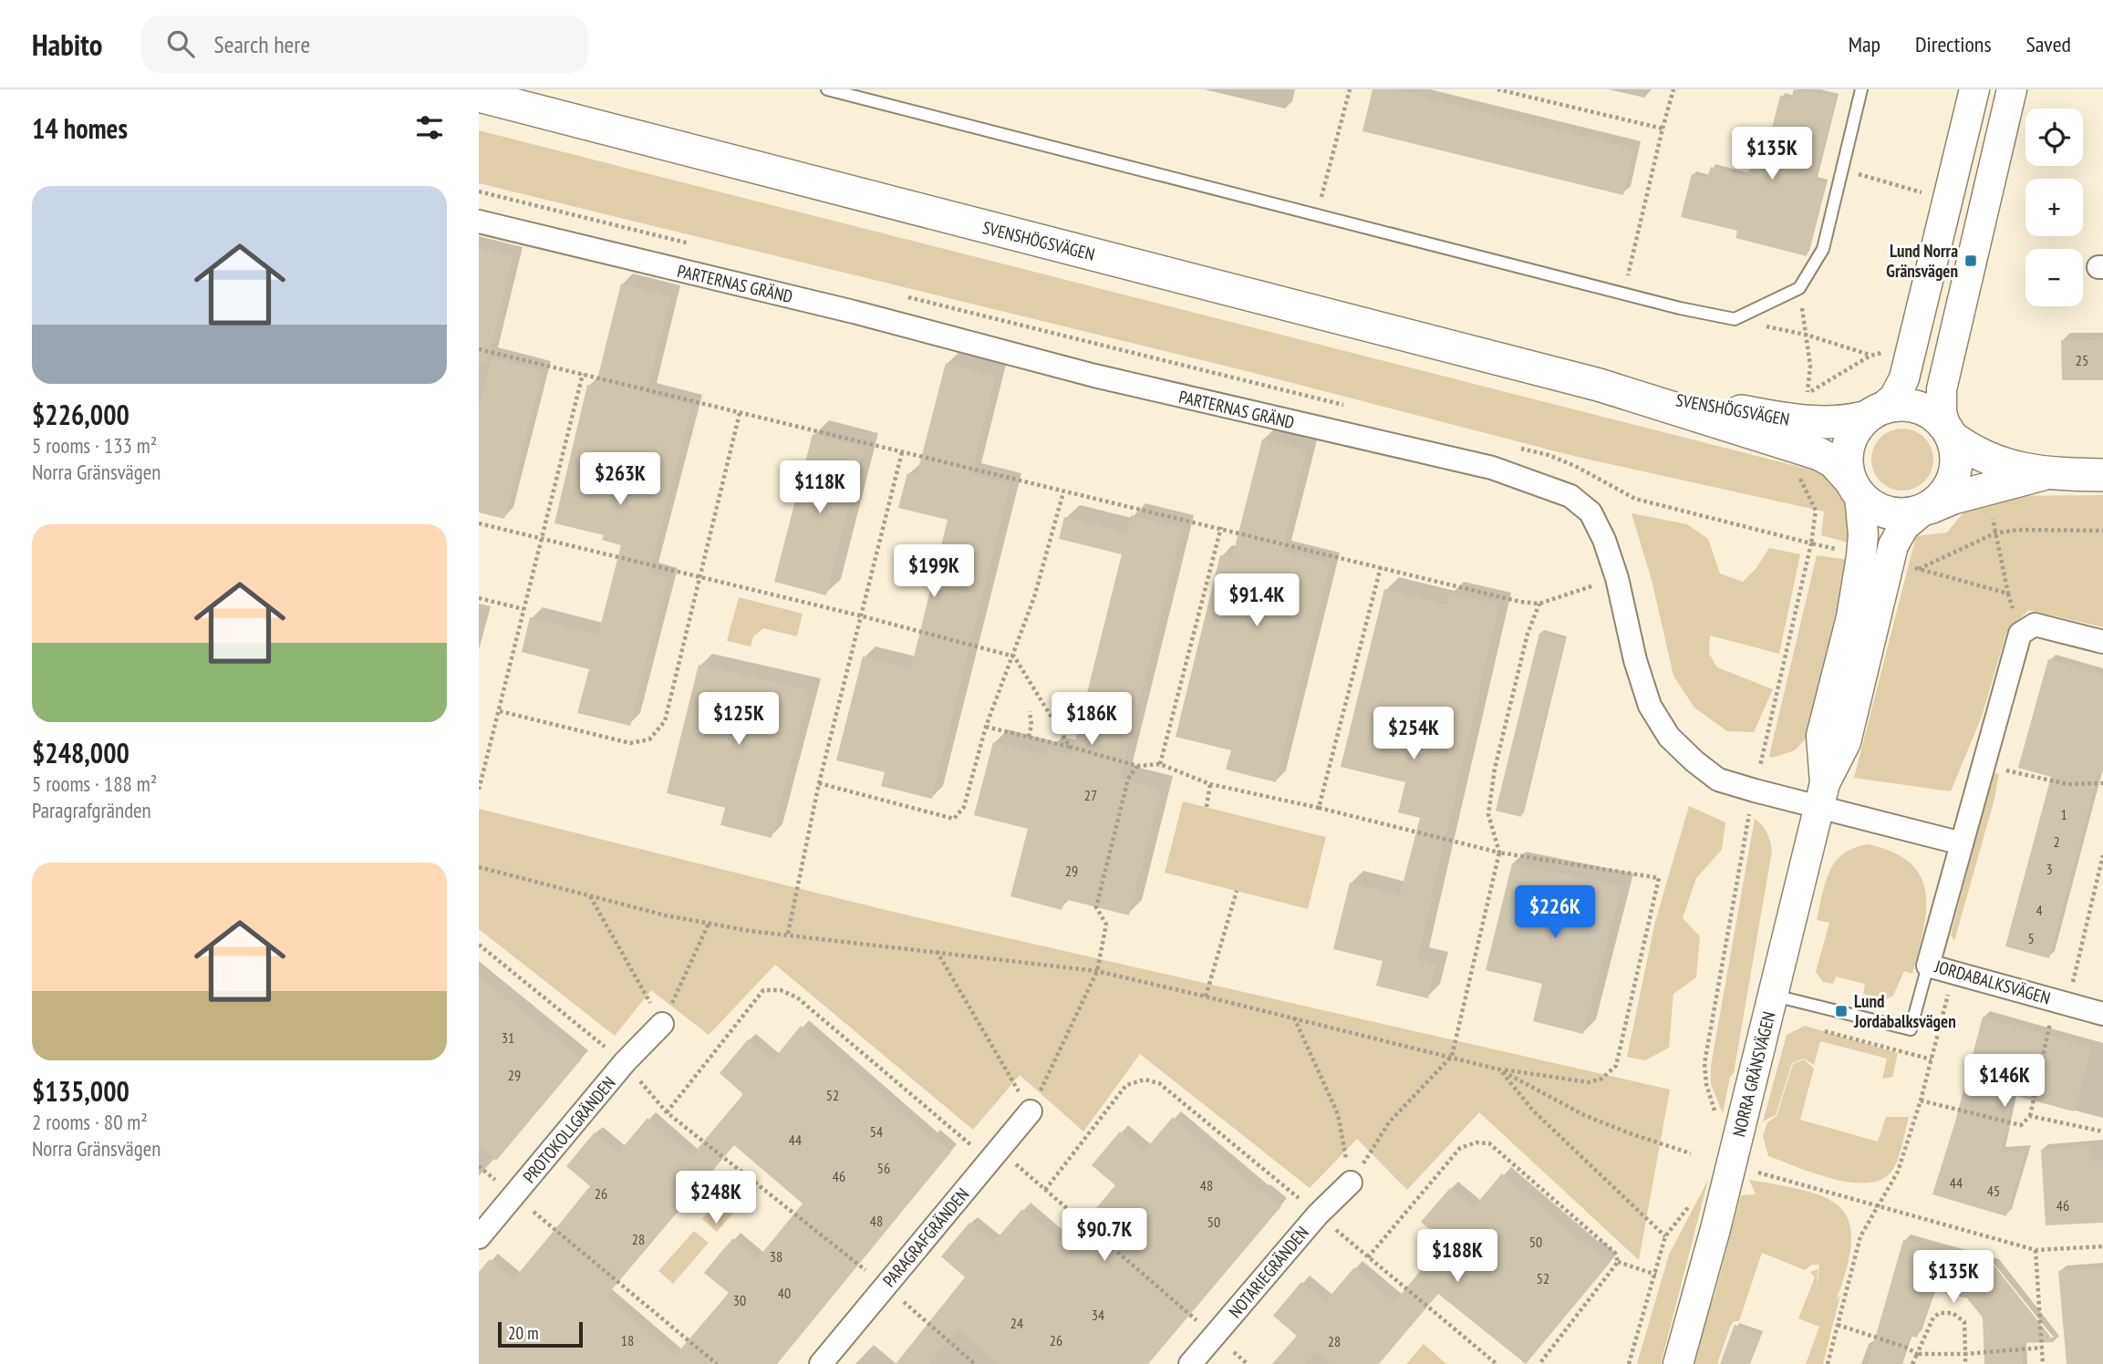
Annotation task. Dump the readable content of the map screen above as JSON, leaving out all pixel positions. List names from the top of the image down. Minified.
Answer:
{"streets":{"main road":["SVENSHÖGSVÄGEN"],"street":["PARTERNAS GRÄND","JORDABALKSVÄGEN","NORRA GRÄNSVÄGEN","PROTOKOLLGRÄNDEN","PARAGRAFGRÄNDEN","NOTARIEGRÄNDEN"]},"crossings":[["SVENSHÖGSVÄGEN","NORRA GRÄNSVÄGEN"],["PARTERNAS GRÄND","NORRA GRÄNSVÄGEN"]],"places":{"transit":["Lund Norra Gränsvägen","Lund Jordabalksvägen"]},"house_numbers":["25","27","1","2","3","29","4","5","31","29","52","54","44","56","46","44","48","45","26","46","48","50","28","50","38","52","40","30","34","24","18","26","28"],"scale_bar":"20 m","page":{"header":"Habito","search":"Search here","nav":["Map","Directions","Saved"],"heading":"14 homes","map_buttons":["+","−"],"price":["$135K","$263K","$118K","$199K","$91.4K","$125K","$186K","$254K","$226K","$146K","$248K","$90.7K","$188K","$135K"],"list":[{"name":"$226,000","note":"5 rooms · 133 m² · Norra Gränsvägen"},{"name":"$248,000","note":"5 rooms · 188 m² · Paragrafgränden"},{"name":"$135,000","note":"2 rooms · 80 m² · Norra Gränsvägen"}],"scale":"20 m"}}
